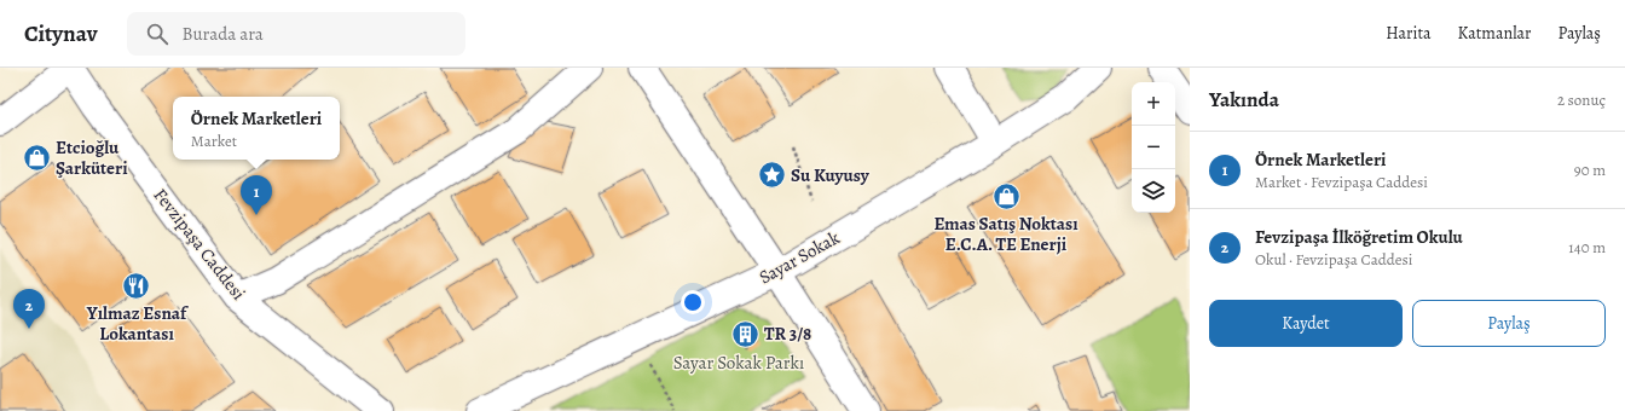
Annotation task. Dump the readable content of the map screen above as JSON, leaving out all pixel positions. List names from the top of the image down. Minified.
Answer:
{"streets":{"street":["Fevzipaşa Caddesi","Sayar Sokak"]},"parks":["Sayar Sokak Parkı"],"places":{"shop":["Etcioğlu Şarküteri","Emas Satış Noktası E.C.A. TE Enerji"],"place":["Su Kuyusy"],"restaurant":["Yılmaz Esnaf Lokantası"],"building":["TR 3/8"]},"page":{"header":"Citynav","search":"Burada ara","nav":["Harita","Katmanlar","Paylaş"],"heading":["Yakında","2 sonuç"],"map_buttons":["+","−"],"popup":["Örnek Marketleri","Market"],"list":[{"mark":"1","name":"Örnek Marketleri","note":"Market · Fevzipaşa Caddesi","value":"90 m"},{"mark":"2","name":"Fevzipaşa İlköğretim Okulu","note":"Okul · Fevzipaşa Caddesi","value":"140 m"}],"pins":["1","2"],"buttons":["Kaydet","Paylaş"]}}
